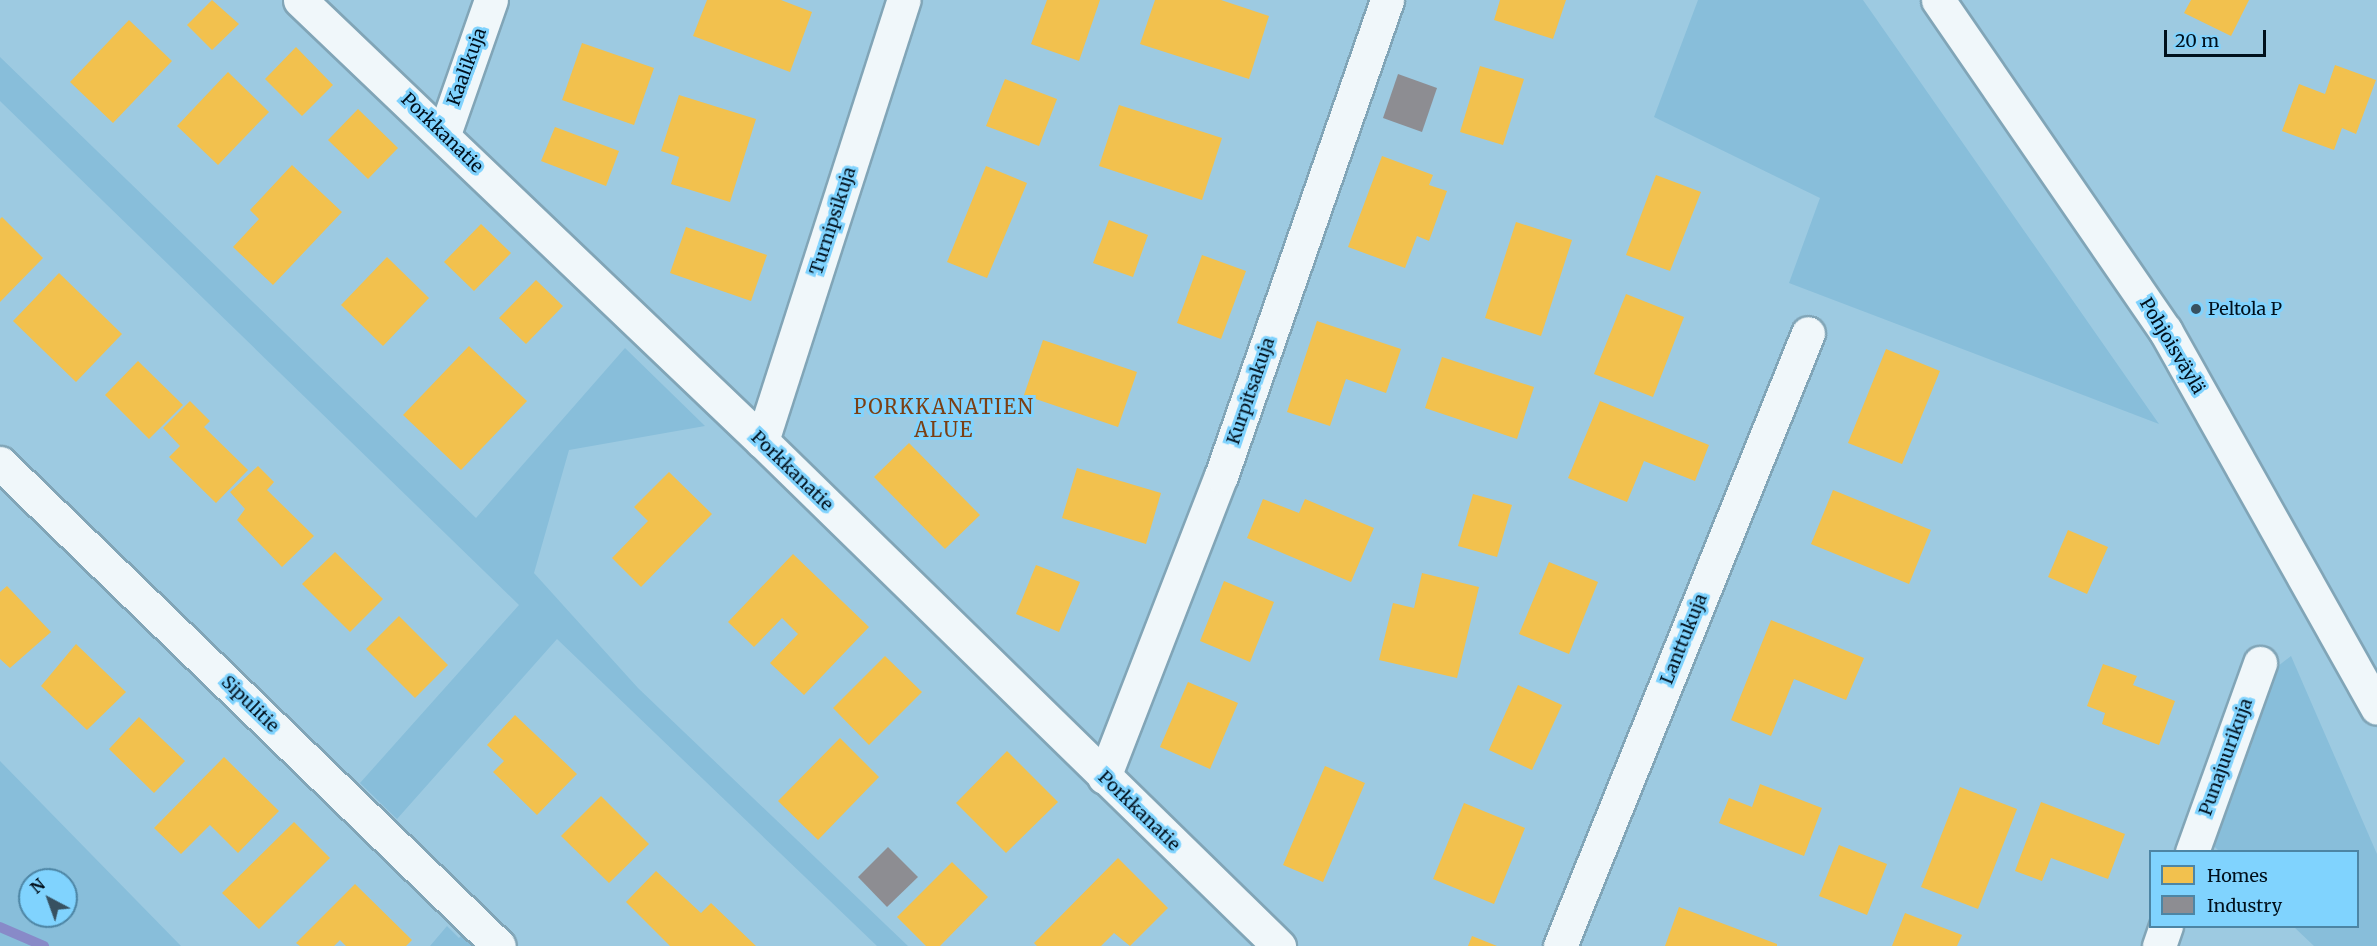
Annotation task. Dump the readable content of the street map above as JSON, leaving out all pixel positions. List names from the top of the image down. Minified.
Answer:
{"streets":{"street":["Kaalikuja","Porkkanatie","Turnipsikuja","Pohjoisväylä","Kurpitsakuja","Lanttukuja","Sipulitie","Punajuurikuja"]},"crossings":[["Kaalikuja","Porkkanatie"],["Porkkanatie","Turnipsikuja"],["Porkkanatie","Kurpitsakuja"]],"districts":["PORKKANATIEN ALUE"],"places":["Peltola P"],"legend":["Homes","Industry"],"scale_bar":"20 m","north":"top left"}
